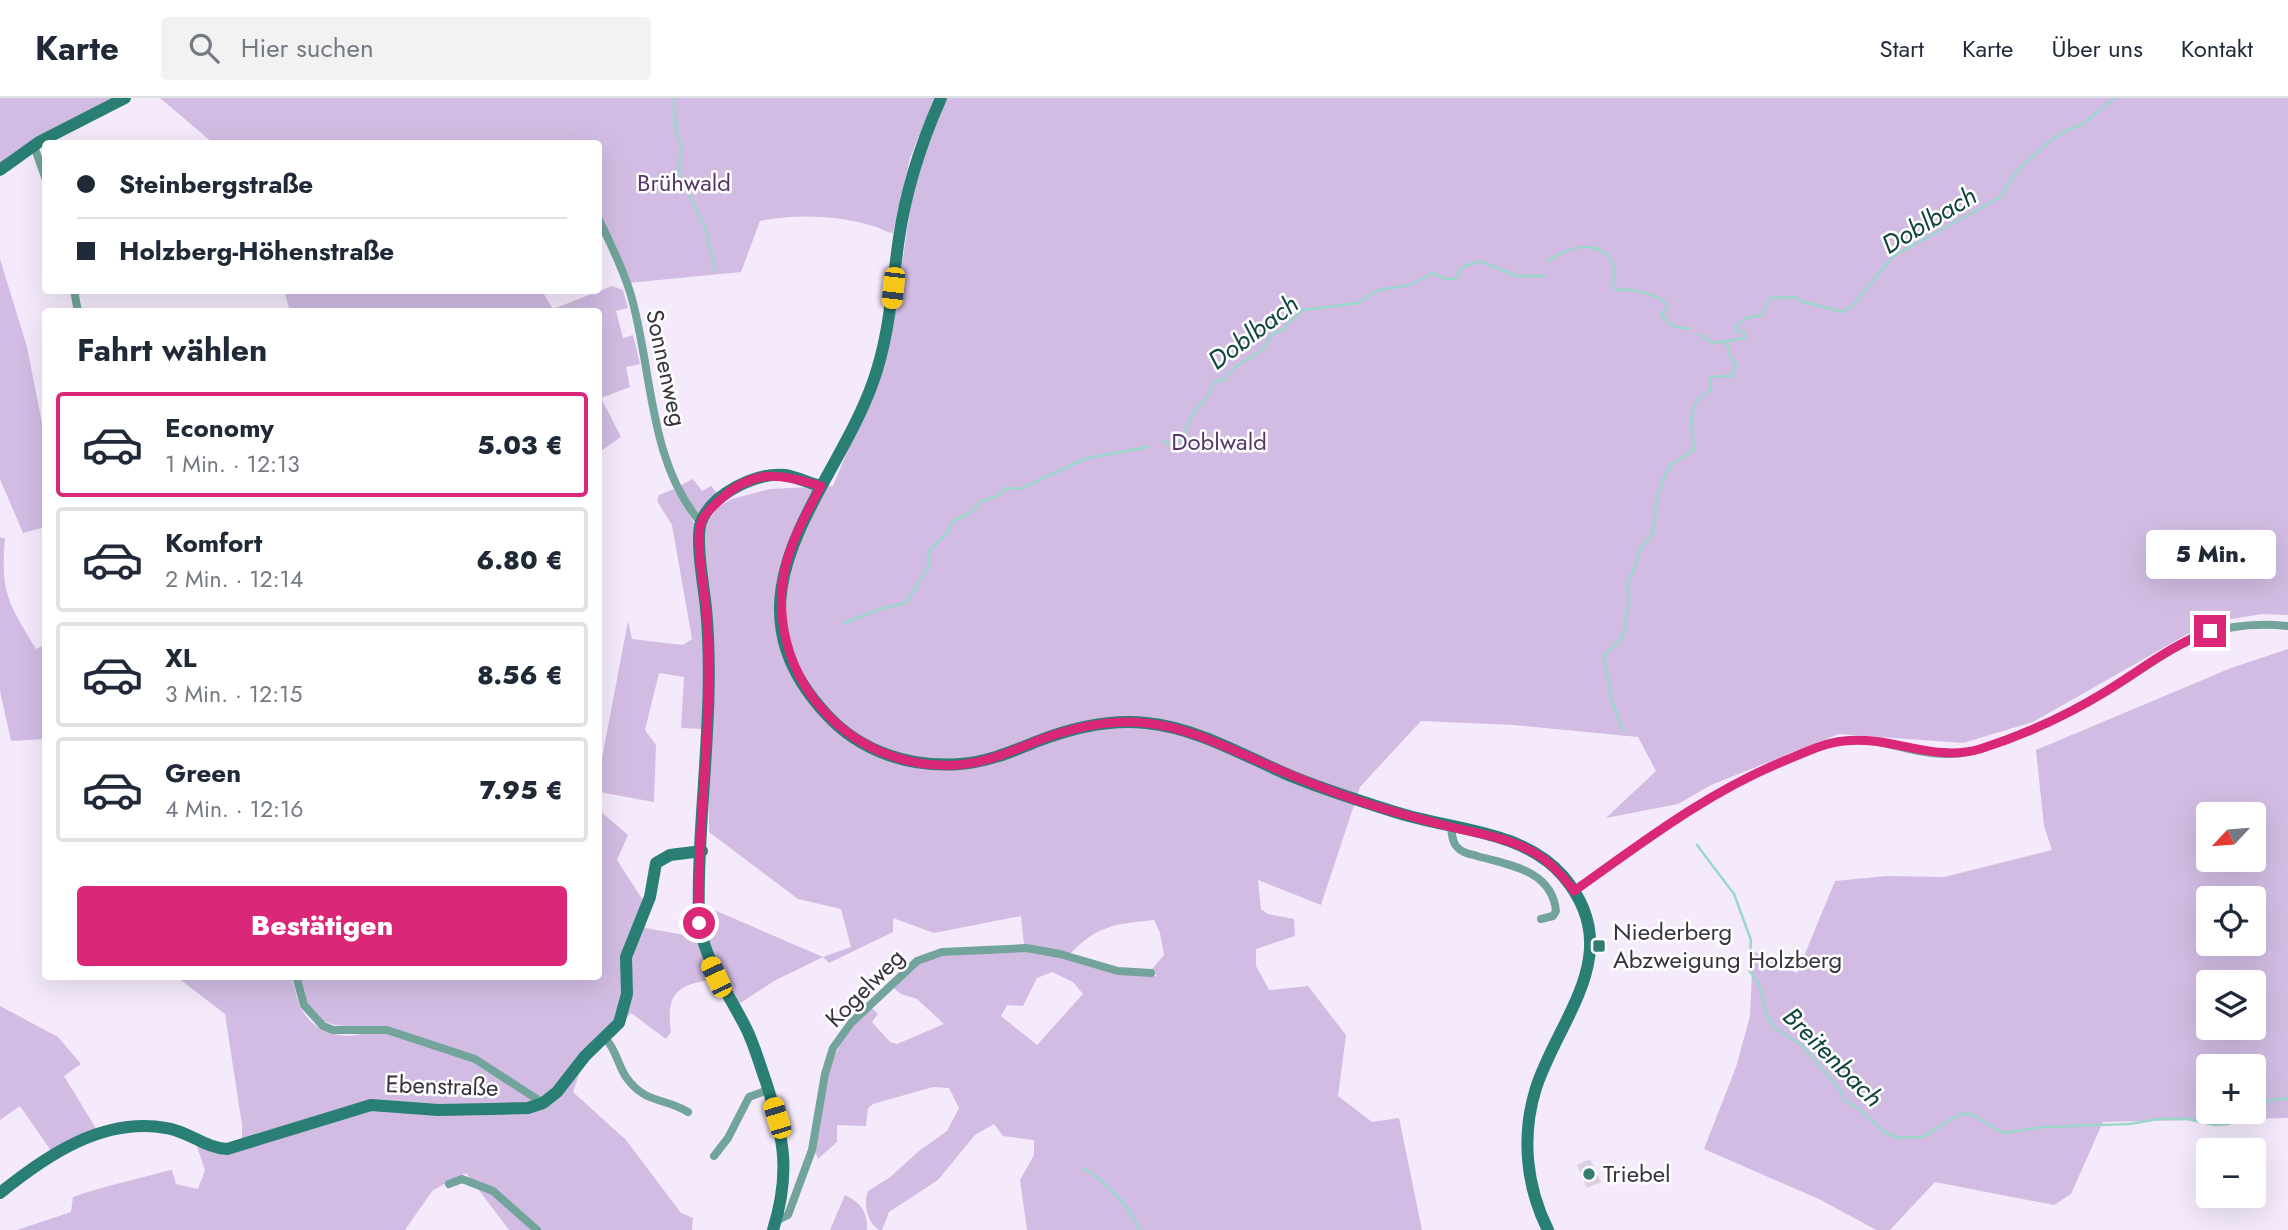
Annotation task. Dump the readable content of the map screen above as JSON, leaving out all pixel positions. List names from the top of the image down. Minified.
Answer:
{"streets":{"main road":["Ebenstraße"],"street":["Sonnenweg","Kogelweg"]},"water":["Doblbach","Breitenbach"],"parks":["Brühwald","Doblwald"],"places":{"transit":["Niederberg Abzweigung Holzberg"],"other":["Triebel"]},"north":"bottom left","page":{"header":"Karte","search":"Hier suchen","nav":["Start","Karte","Über uns","Kontakt"],"banner":["Steinbergstraße","Holzberg-Höhenstraße"],"heading":"Fahrt wählen","list":[{"name":"Economy","note":"1 Min. · 12:13","value":"5.03 €"},{"name":"Komfort","note":"2 Min. · 12:14","value":"6.80 €"},{"name":"XL","note":"3 Min. · 12:15","value":"8.56 €"},{"name":"Green","note":"4 Min. · 12:16","value":"7.95 €"}],"bubble":"5 Min.","map_buttons":["+","−"],"buttons":"Bestätigen"}}
